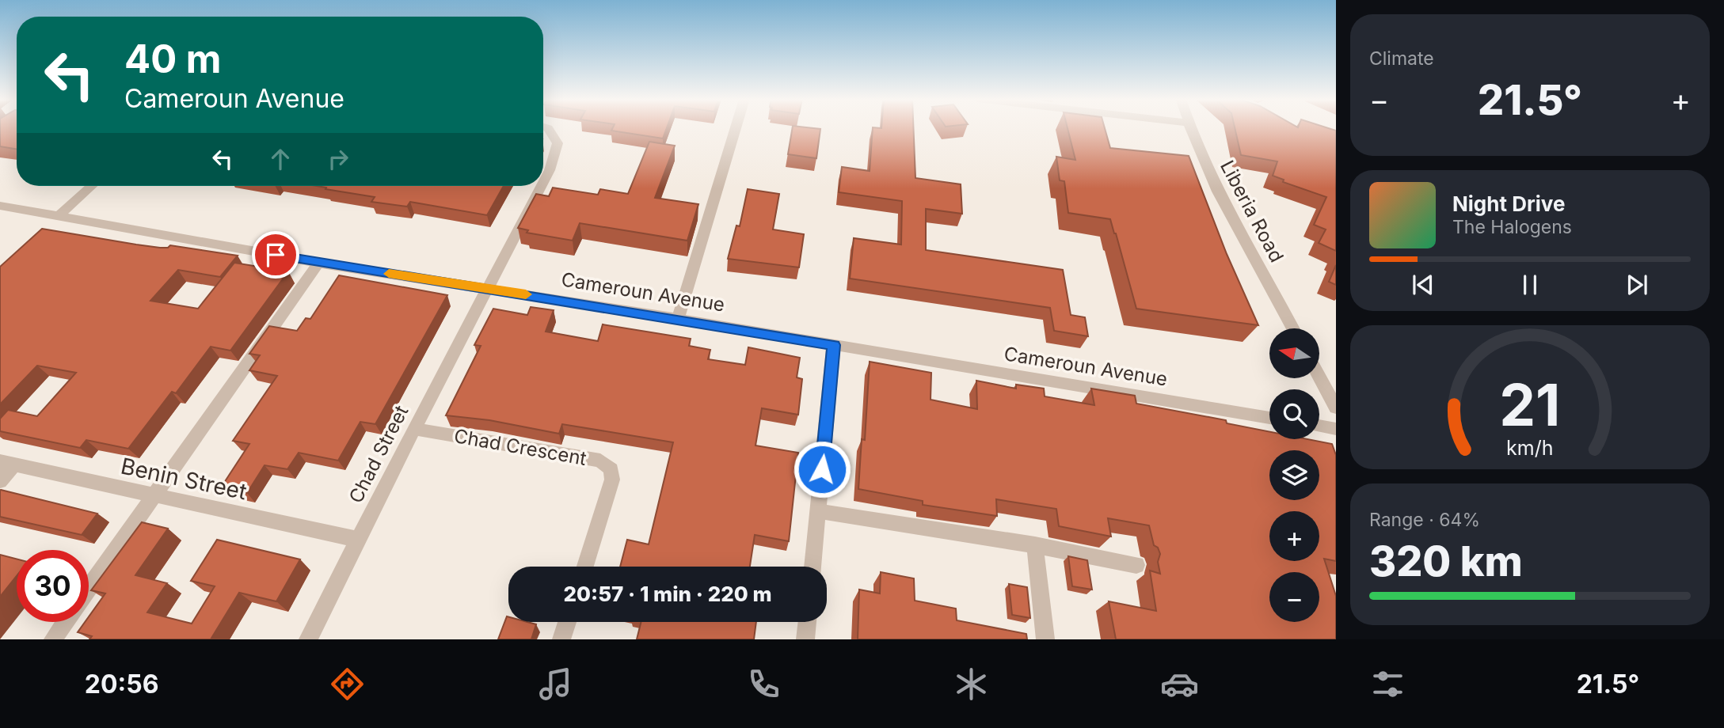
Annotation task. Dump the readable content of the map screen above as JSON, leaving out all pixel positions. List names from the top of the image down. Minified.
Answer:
{"streets":{"street":["Liberia Road","Cameroun Avenue","Chad Crescent","Chad Street","Benin Street"]},"crossings":[["Cameroun Avenue","Chad Street"],["Chad Crescent","Chad Street"],["Chad Street","Benin Street"]],"north":"left","page":{"tile":["Climate",["Range · 64%","320 km"]],"turn":["40 m","Cameroun Avenue"],"heat":["−","21.5°","+"],"song":["Night Drive","The Halogens"],"map_buttons":["+","−"],"limit":"30","trip":"20:57 · 1 min · 220 m","tabs":["20:56","21.5°"],"gauge":["21","km/h"]}}
